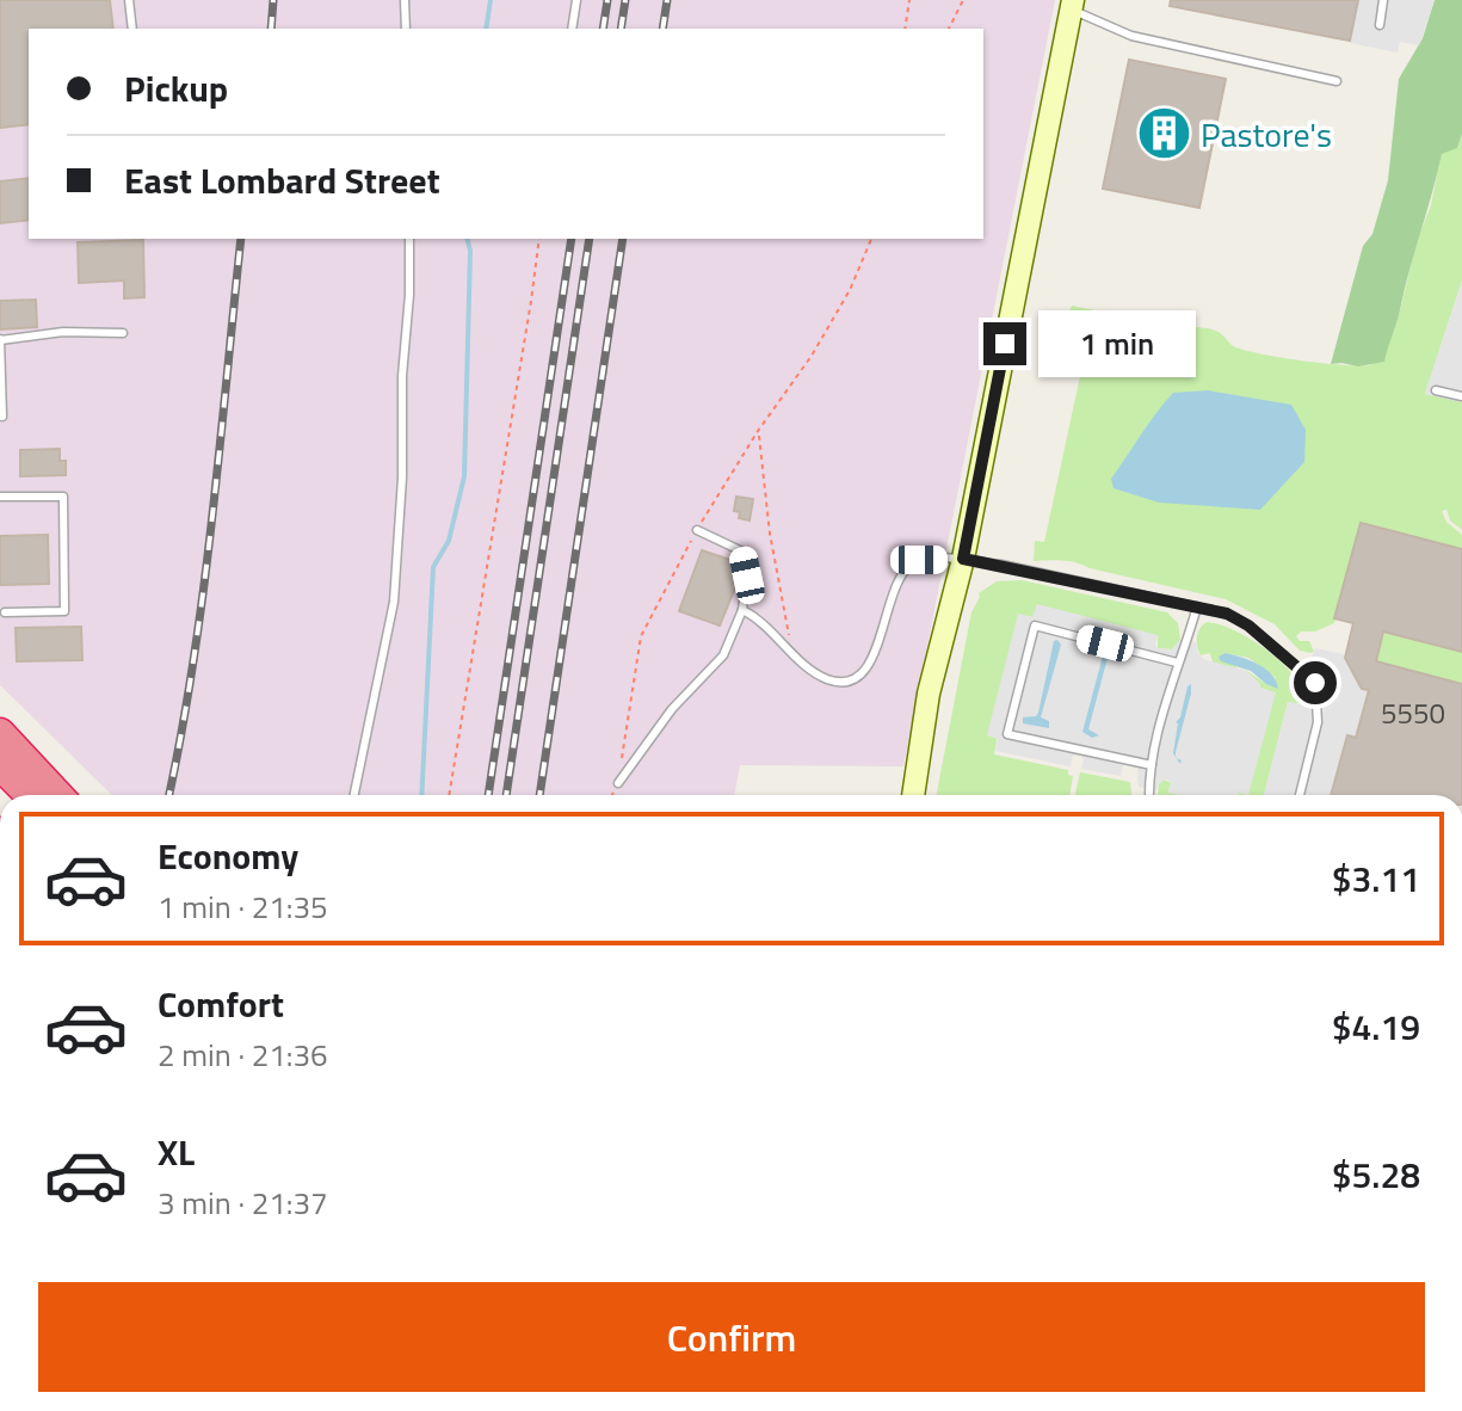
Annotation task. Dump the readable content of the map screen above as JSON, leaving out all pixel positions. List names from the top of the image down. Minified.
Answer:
{"places":{"building":["Pastore's"]},"house_numbers":["5550"],"page":{"banner":["Pickup","East Lombard Street"],"bubble":"1 min","list":[{"name":"Economy","note":"1 min · 21:35","value":"$3.11"},{"name":"Comfort","note":"2 min · 21:36","value":"$4.19"},{"name":"XL","note":"3 min · 21:37","value":"$5.28"}],"buttons":"Confirm"}}
